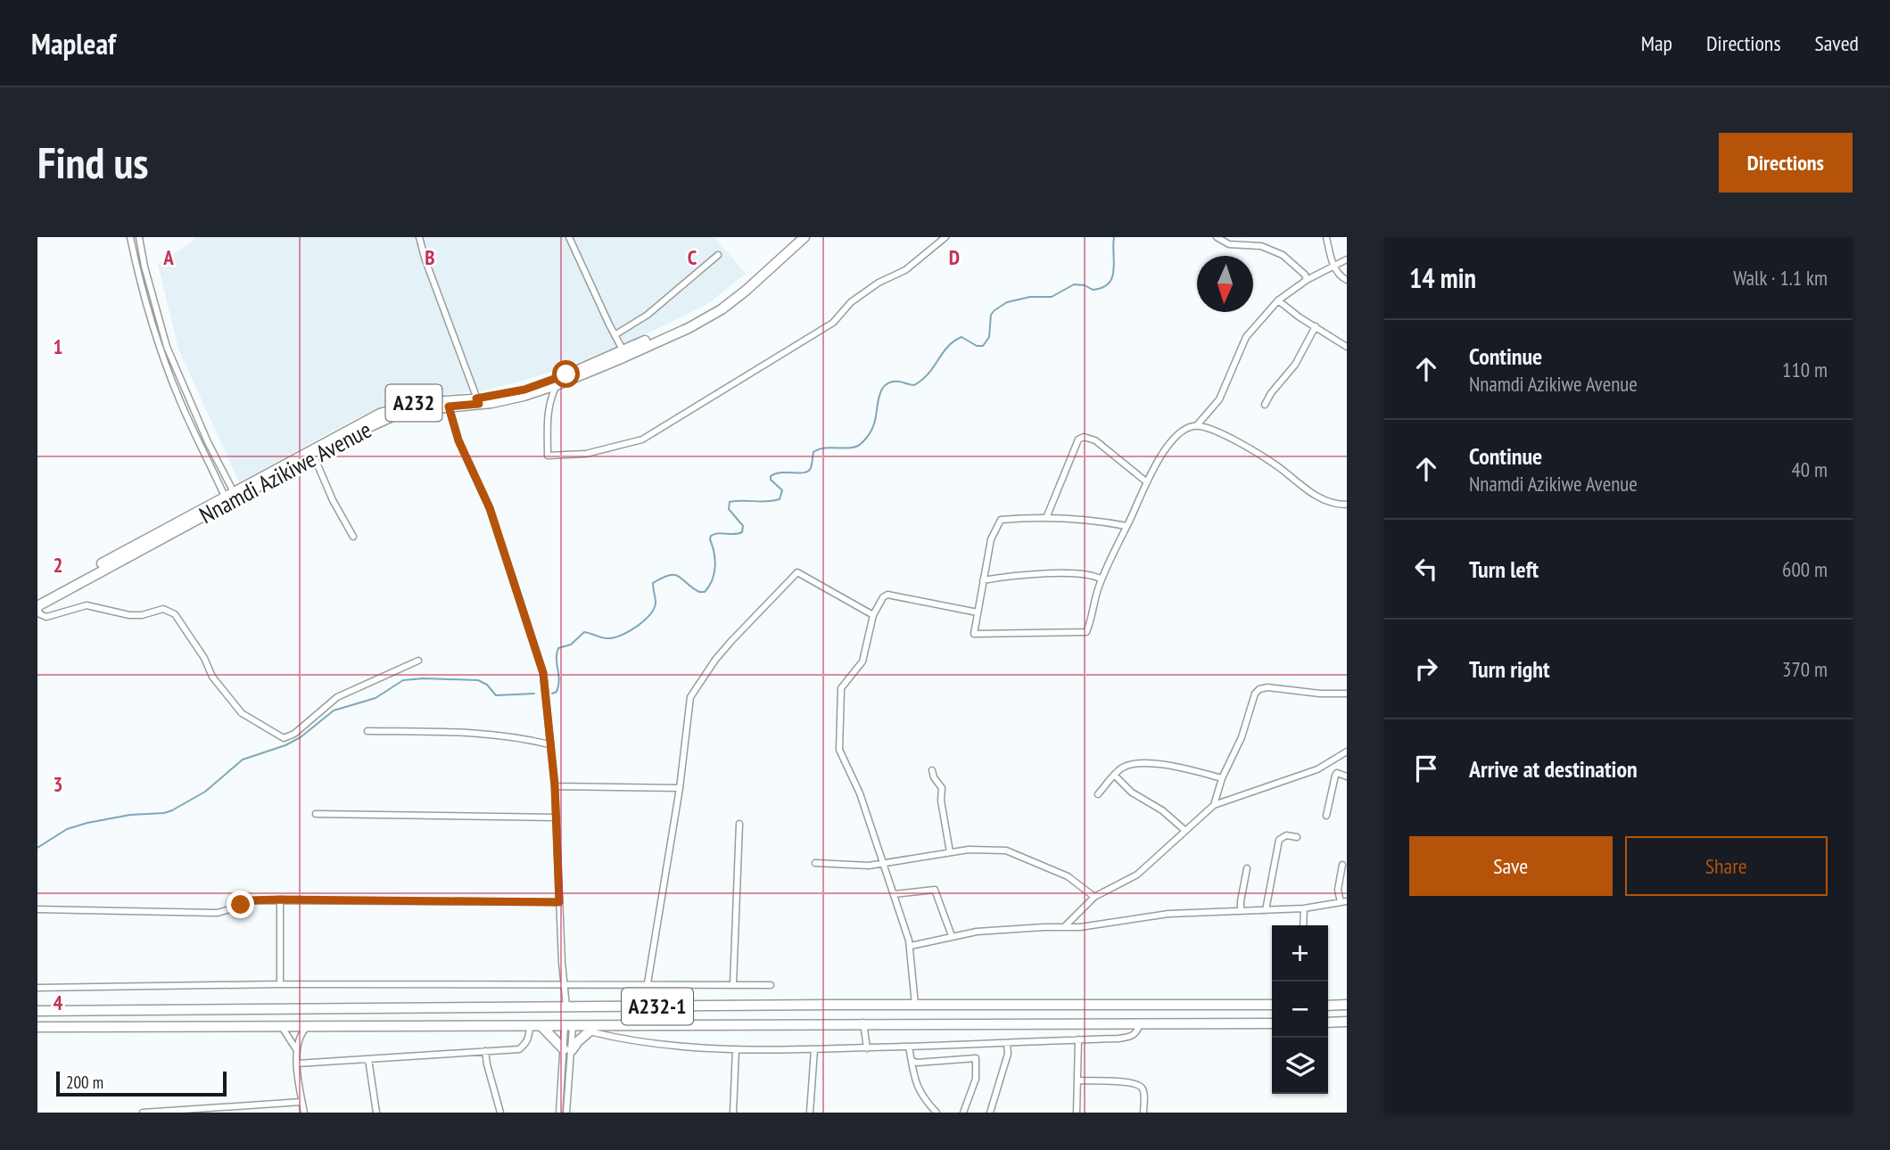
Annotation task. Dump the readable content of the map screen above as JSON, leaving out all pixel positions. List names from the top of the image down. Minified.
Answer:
{"streets":{"main road":["A232","Nnamdi Azikiwe Avenue","A232-1"]},"scale_bar":"200 m","north":"bottom","page":{"header":"Mapleaf","nav":["Map","Directions","Saved"],"buttons":["Directions",["Save","Share"]],"title":"Find us","heading":["14 min","Walk · 1.1 km"],"list":[["Continue","Nnamdi Azikiwe Avenue","110 m"],["Continue","Nnamdi Azikiwe Avenue","40 m"],["Turn left","600 m"],["Turn right","370 m"],"Arrive at destination"],"map_buttons":["+","−"],"scale":"200 m"},"grid":{"columns":["A","B","C","D"],"rows":["1","2","3","4"]}}
